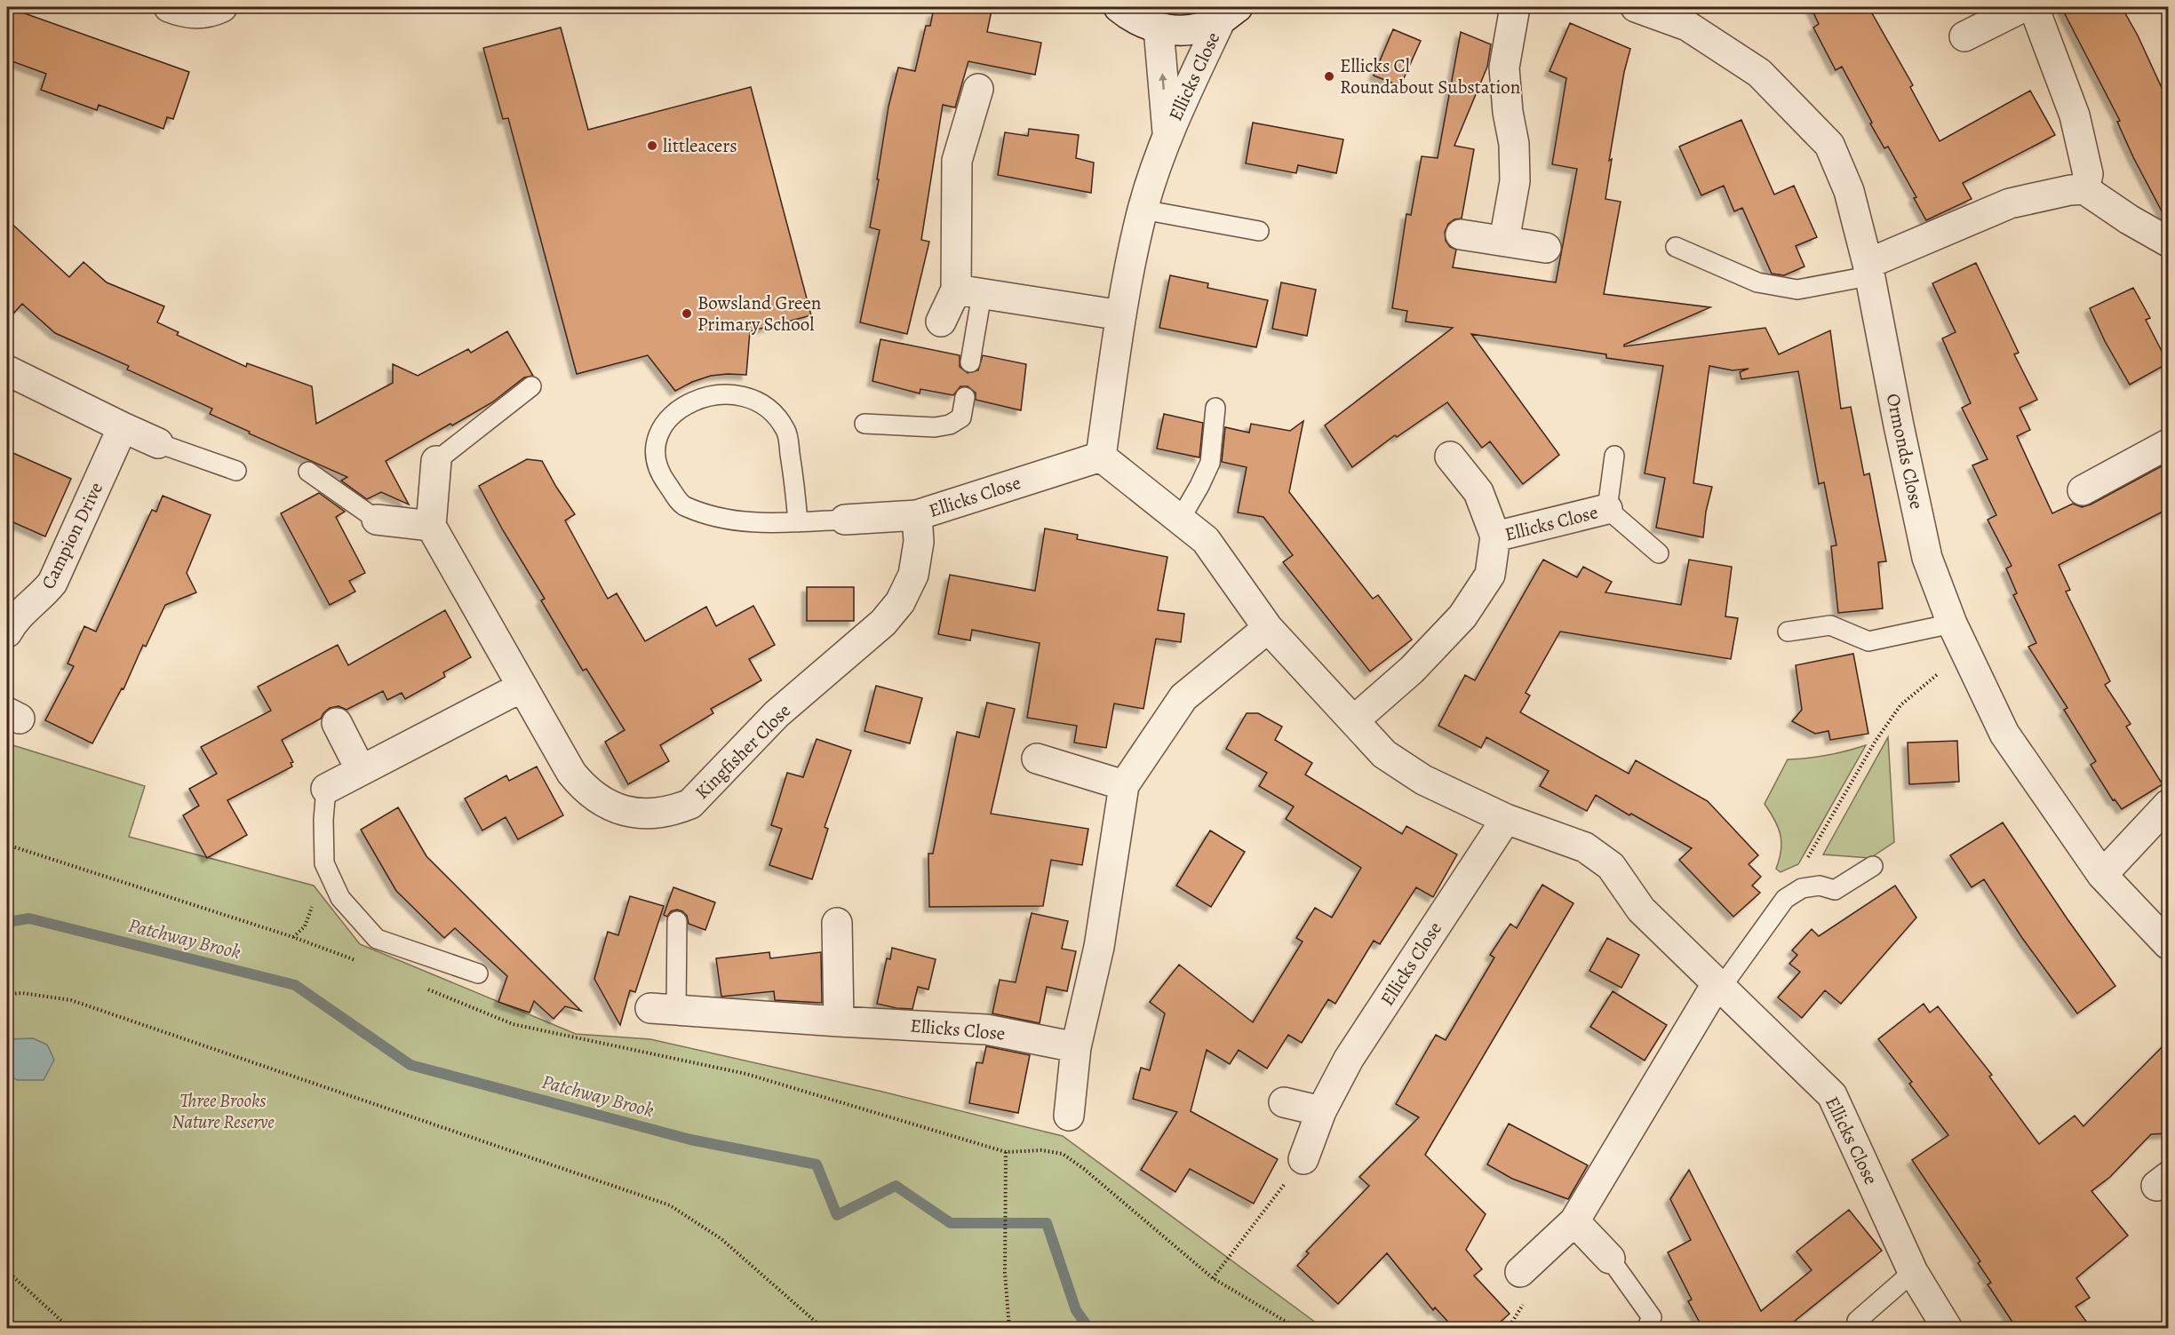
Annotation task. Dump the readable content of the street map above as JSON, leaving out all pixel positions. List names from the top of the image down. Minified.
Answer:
{"streets":{"street":["Ellicks Close","Ormonds Close","Campion Drive","Kingfisher Close"]},"crossings":[["Ellicks Close","Kingfisher Close"]],"water":["Patchway Brook"],"parks":["Three Brooks Nature Reserve"],"places":["Ellicks Cl Roundabout Substation","littleacers","Bowsland Green Primary School"]}
